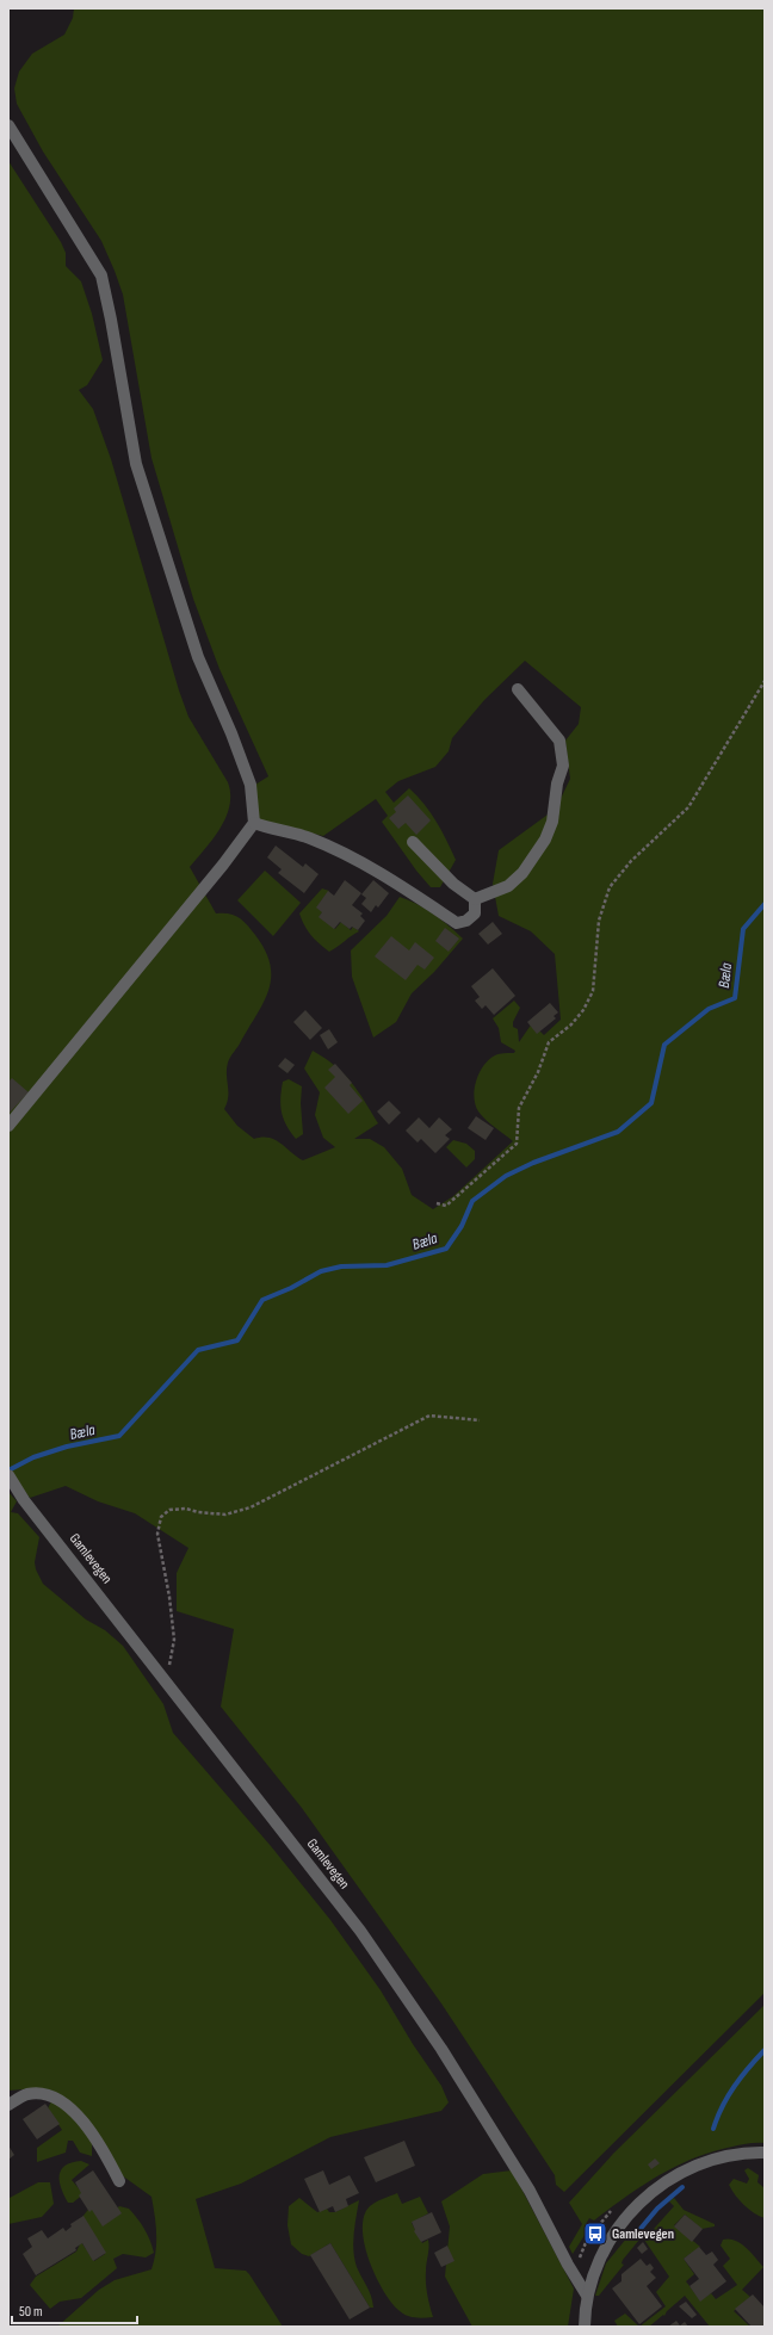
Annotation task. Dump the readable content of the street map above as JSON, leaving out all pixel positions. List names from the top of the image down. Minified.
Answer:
{"streets":{"street":["Gamlevegen"]},"water":["Bæla"],"places":{"bus stop":["Gamlevegen"]},"scale_bar":"50 m"}
